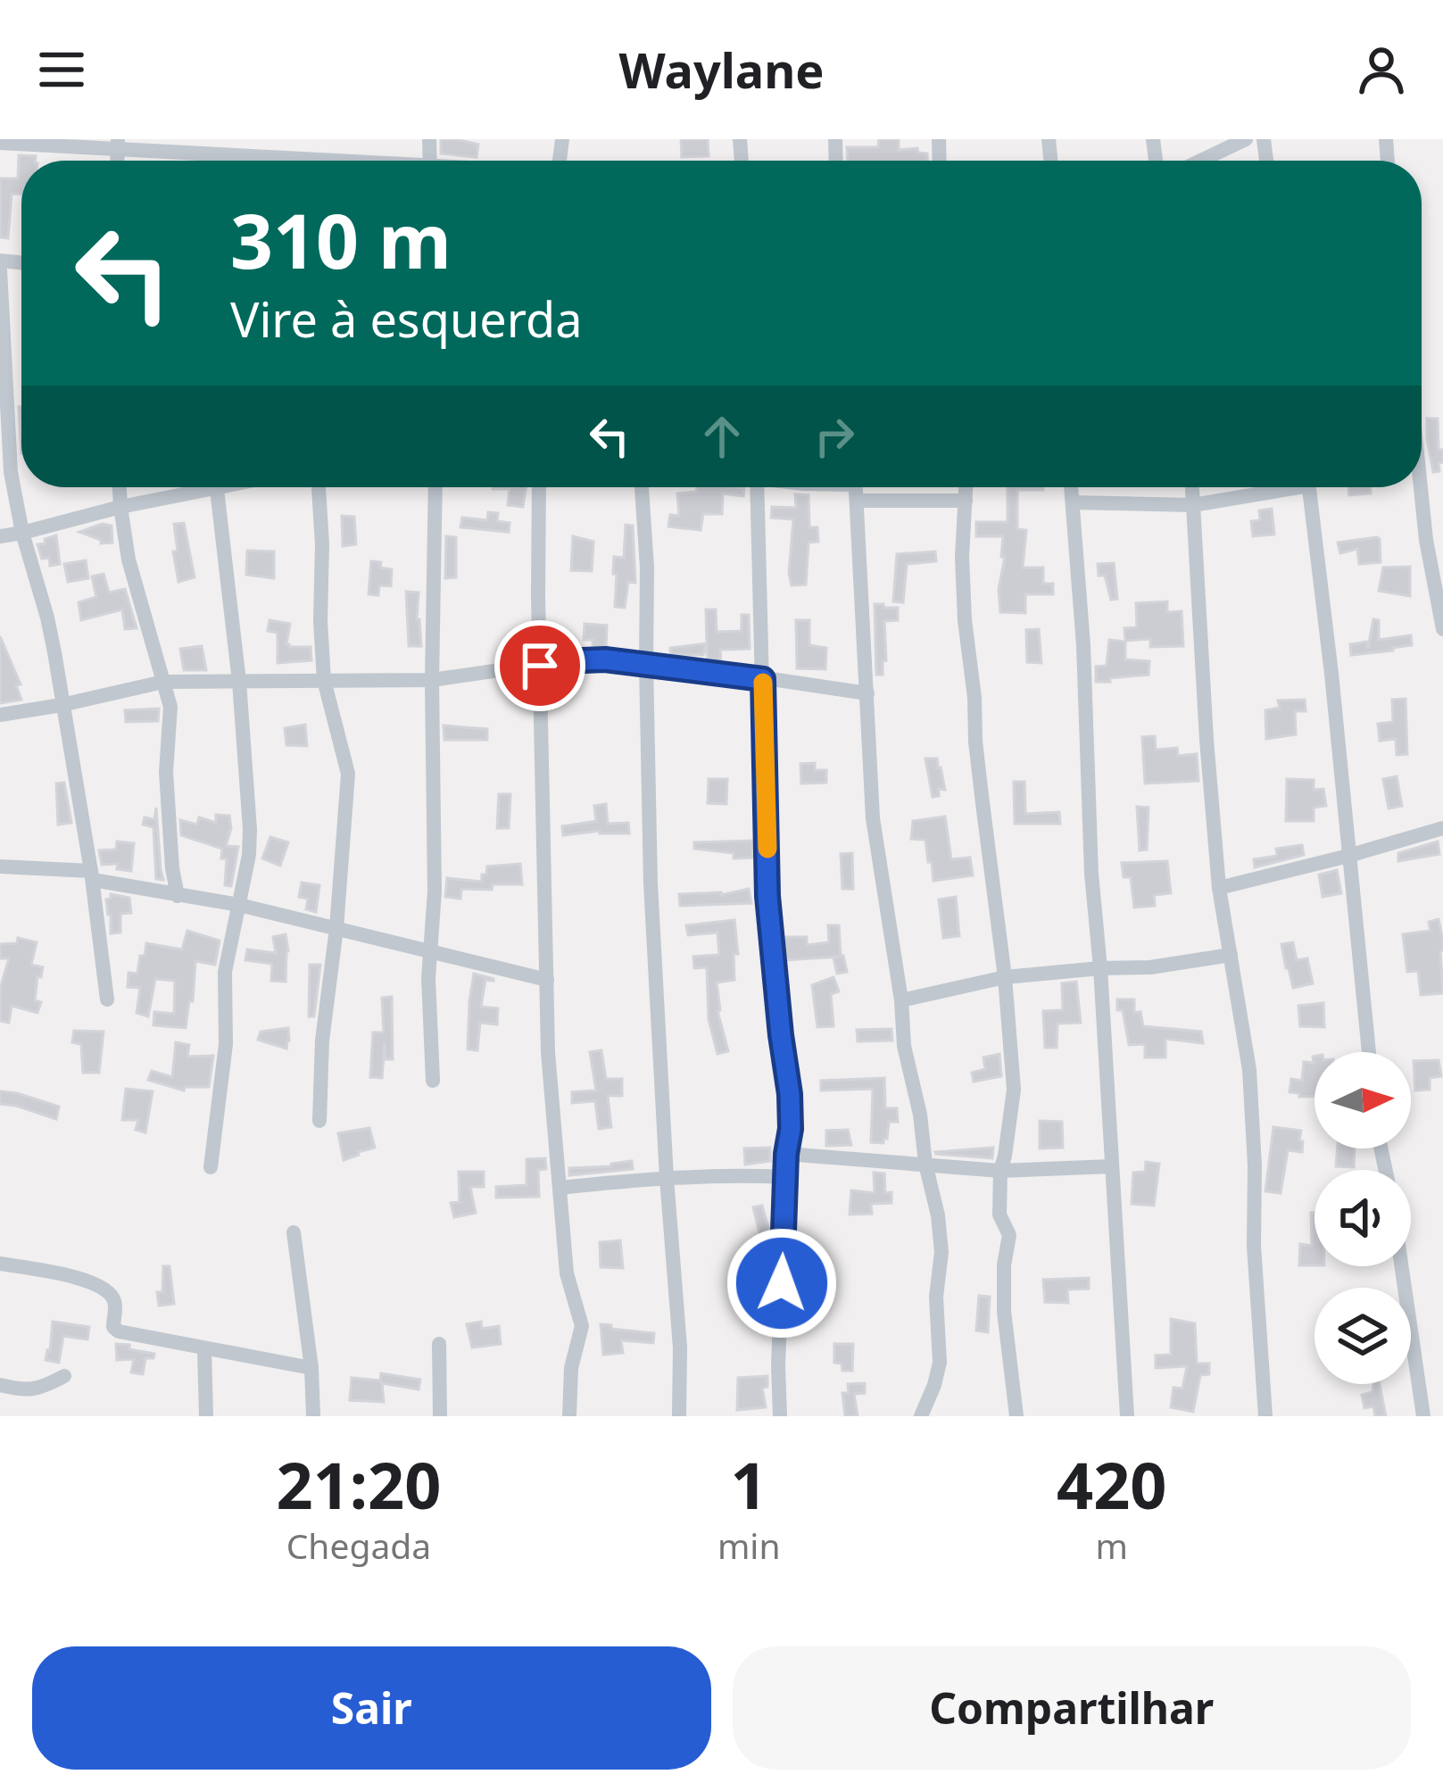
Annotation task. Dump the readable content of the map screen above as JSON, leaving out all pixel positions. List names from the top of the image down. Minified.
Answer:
{"north":"right","page":{"header":"Waylane","turn":["310 m","Vire à esquerda"],"eta":["21:20","Chegada","1","min","420","m"],"buttons":["Sair","Compartilhar"]}}
